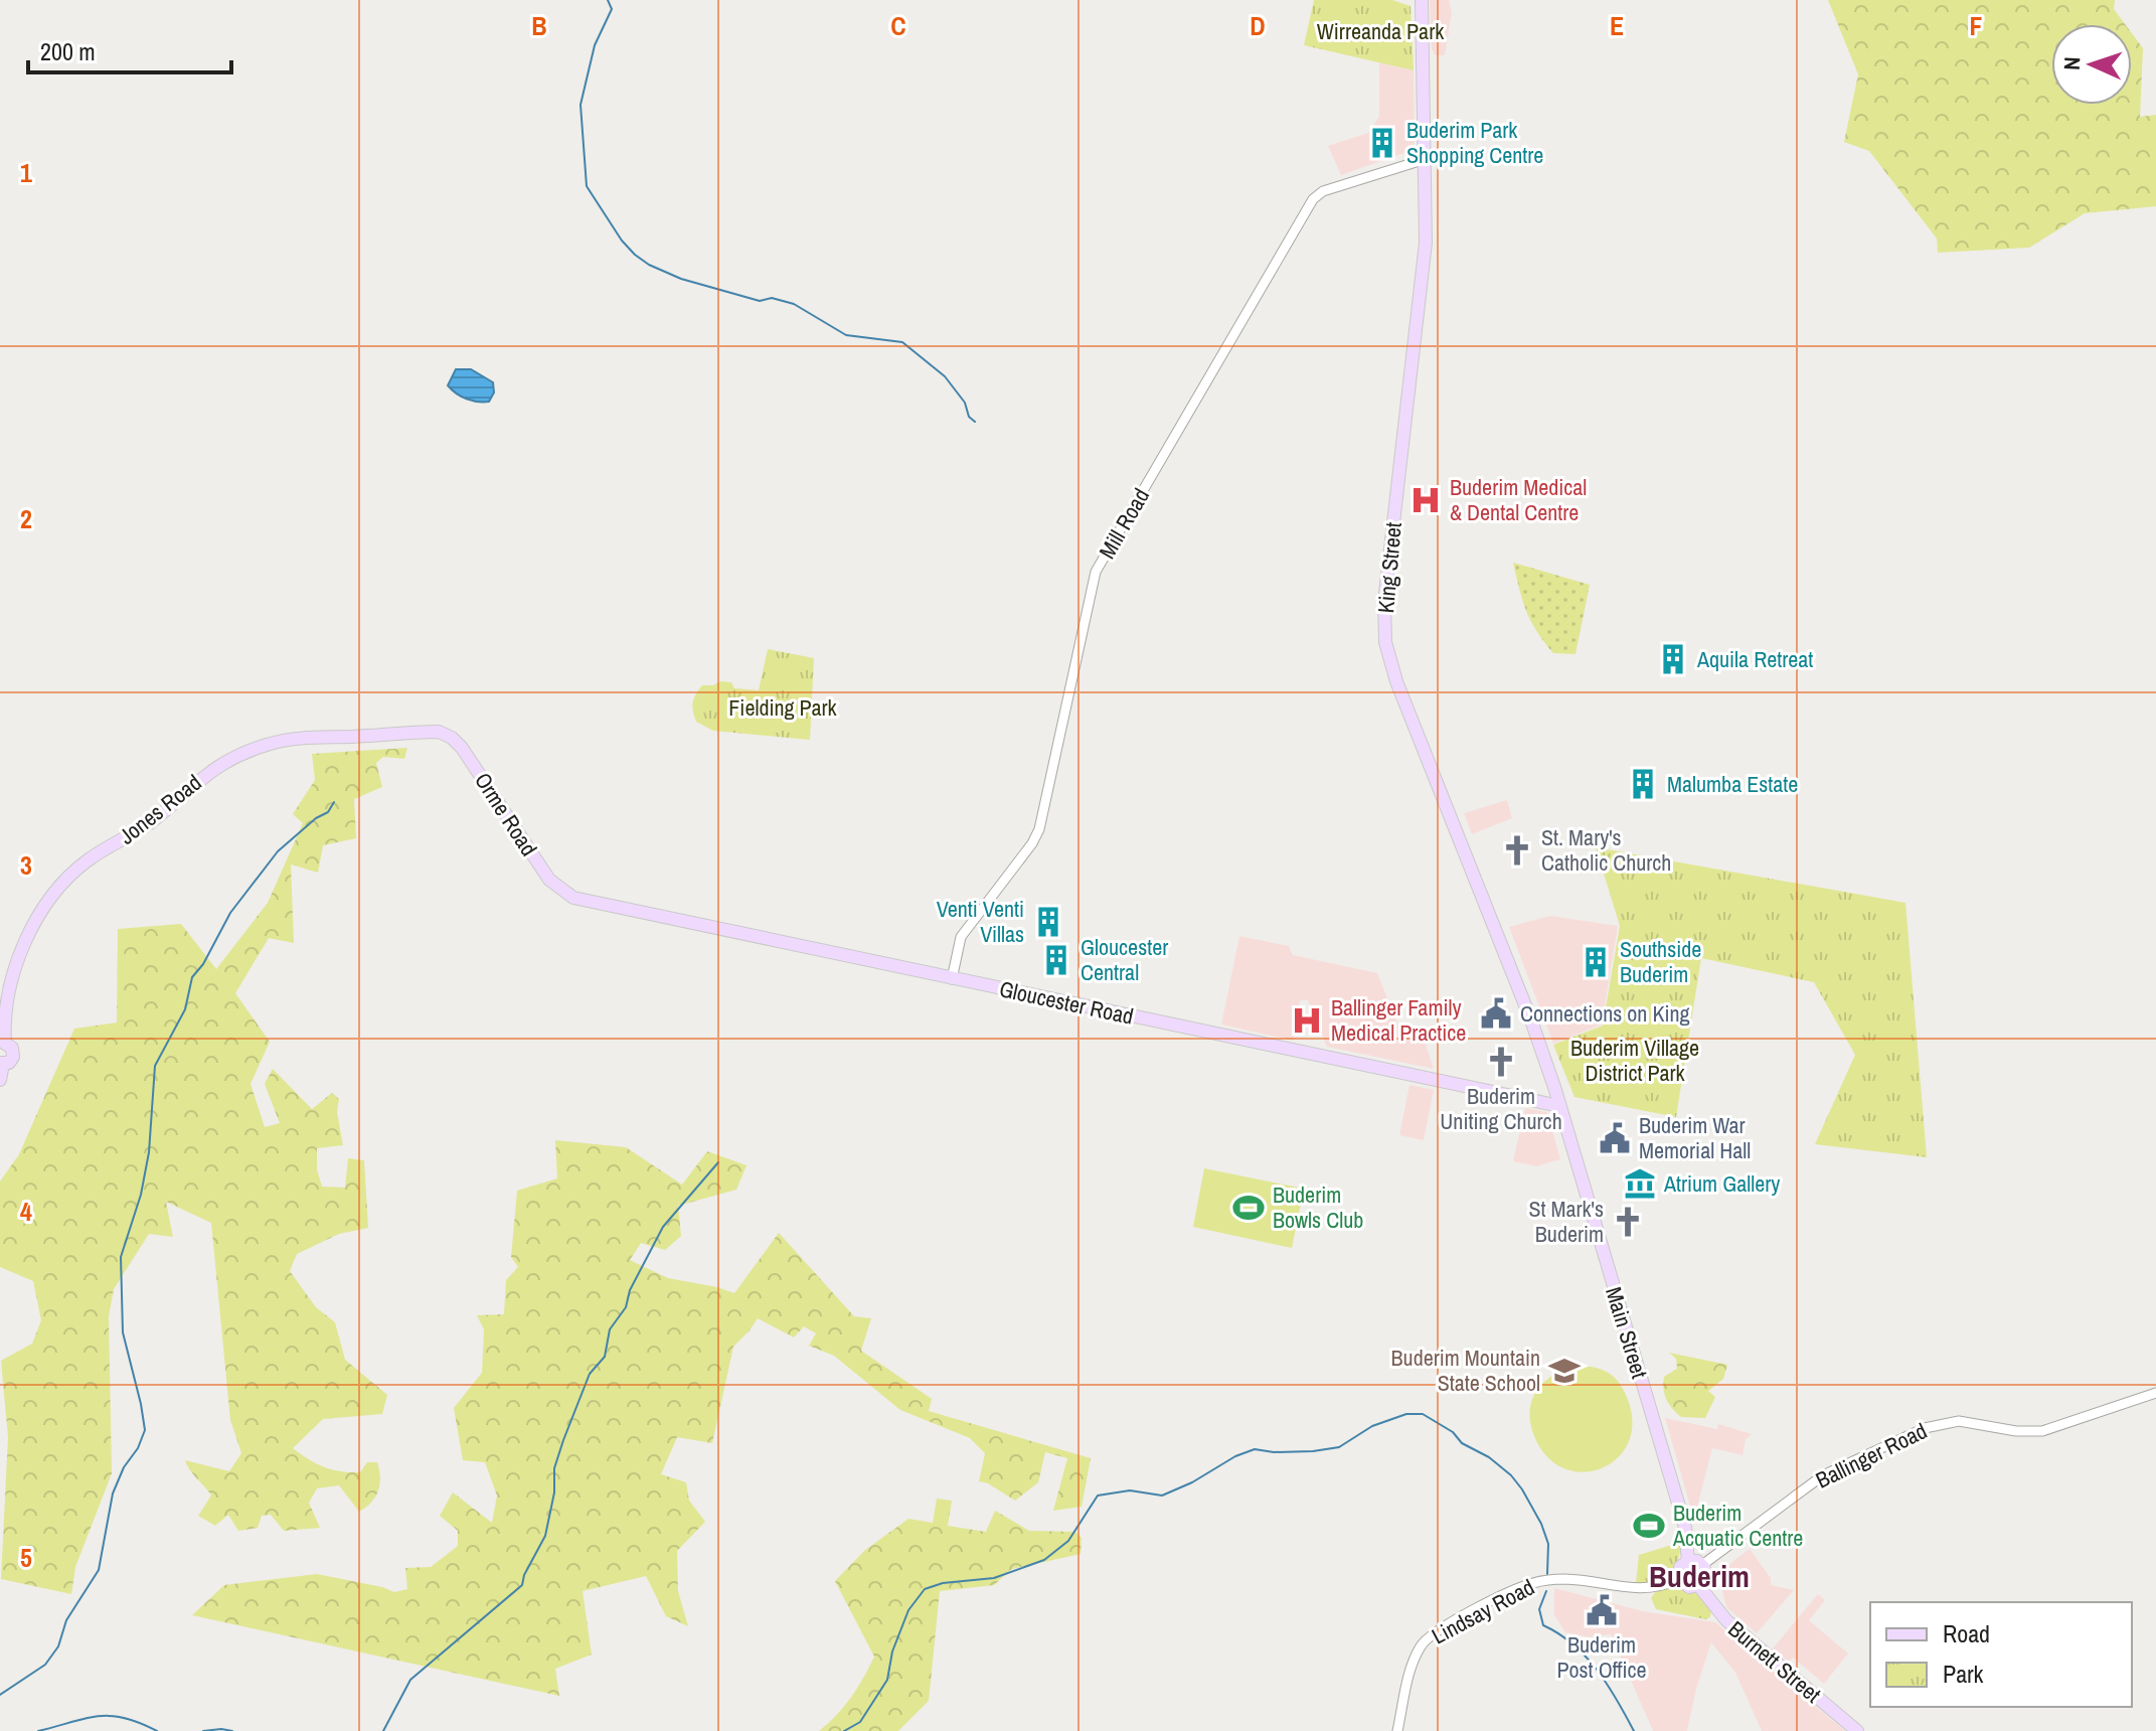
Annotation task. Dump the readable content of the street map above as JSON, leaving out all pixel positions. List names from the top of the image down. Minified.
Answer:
{"streets":{"main road":["King Street","Jones Road","Orme Road","Gloucester Road","Main Street","Burnett Street"],"street":["Mill Road","Ballinger Road","Lindsay Road"]},"crossings":[["Mill Road","King Street"],["Mill Road","Gloucester Road"],["King Street","Gloucester Road"],["King Street","Main Street"],["Jones Road","Orme Road"],["Orme Road","Gloucester Road"],["Gloucester Road","Main Street"],["Main Street","Ballinger Road"],["Main Street","Lindsay Road"],["Main Street","Burnett Street"],["Ballinger Road","Lindsay Road"],["Ballinger Road","Burnett Street"],["Lindsay Road","Burnett Street"]],"districts":["Buderim"],"parks":["Wirreanda Park","Fielding Park","Buderim Village District Park"],"places":{"building":["Buderim Park Shopping Centre","Aquila Retreat","Malumba Estate","Venti Venti Villas","Gloucester Central","Southside Buderim"],"hospital":["Buderim Medical & Dental Centre","Ballinger Family Medical Practice"],"church":["St. Mary's Catholic Church","Buderim Uniting Church","St Mark's Buderim"],"public building":["Connections on King","Buderim War Memorial Hall","Buderim Post Office"],"museum":["Atrium Gallery"],"sports":["Buderim Bowls Club","Buderim Acquatic Centre"],"school or university":["Buderim Mountain State School"]},"legend":["Road","Park"],"scale_bar":"200 m","north":"left","grid":{"columns":["B","C","D","E","F"],"rows":["1","2","3","4","5"]}}
